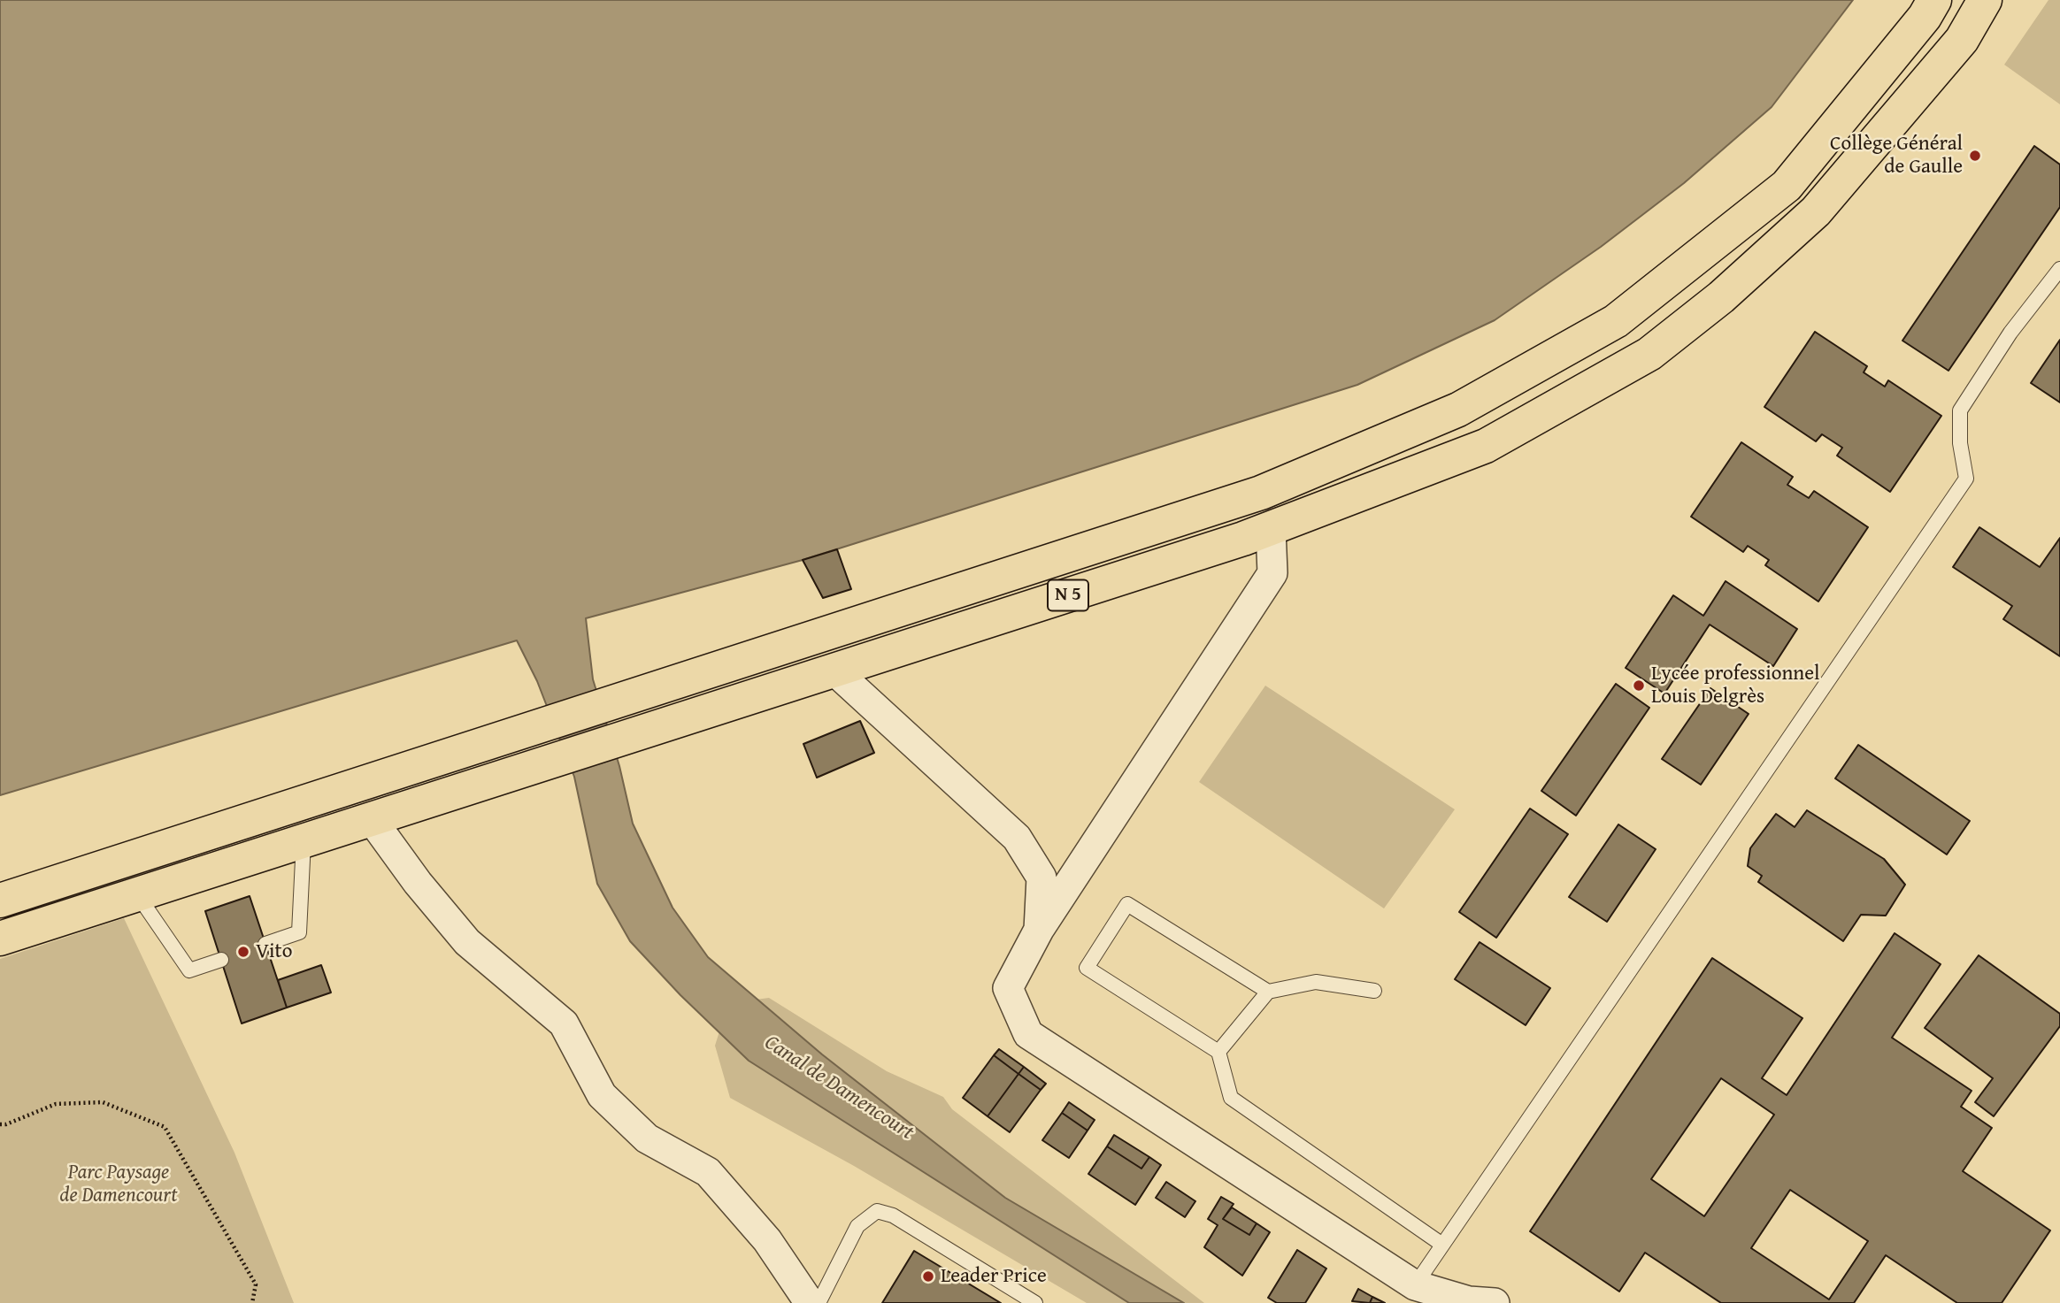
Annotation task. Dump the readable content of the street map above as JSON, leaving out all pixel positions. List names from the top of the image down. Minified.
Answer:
{"streets":{"main road":["N 5"]},"water":["Canal de Damencourt"],"parks":["Parc Paysage de Damencourt"],"places":["Collège Général de Gaulle","Lycée professionnel Louis Delgrès","Vito","Leader Price"]}
